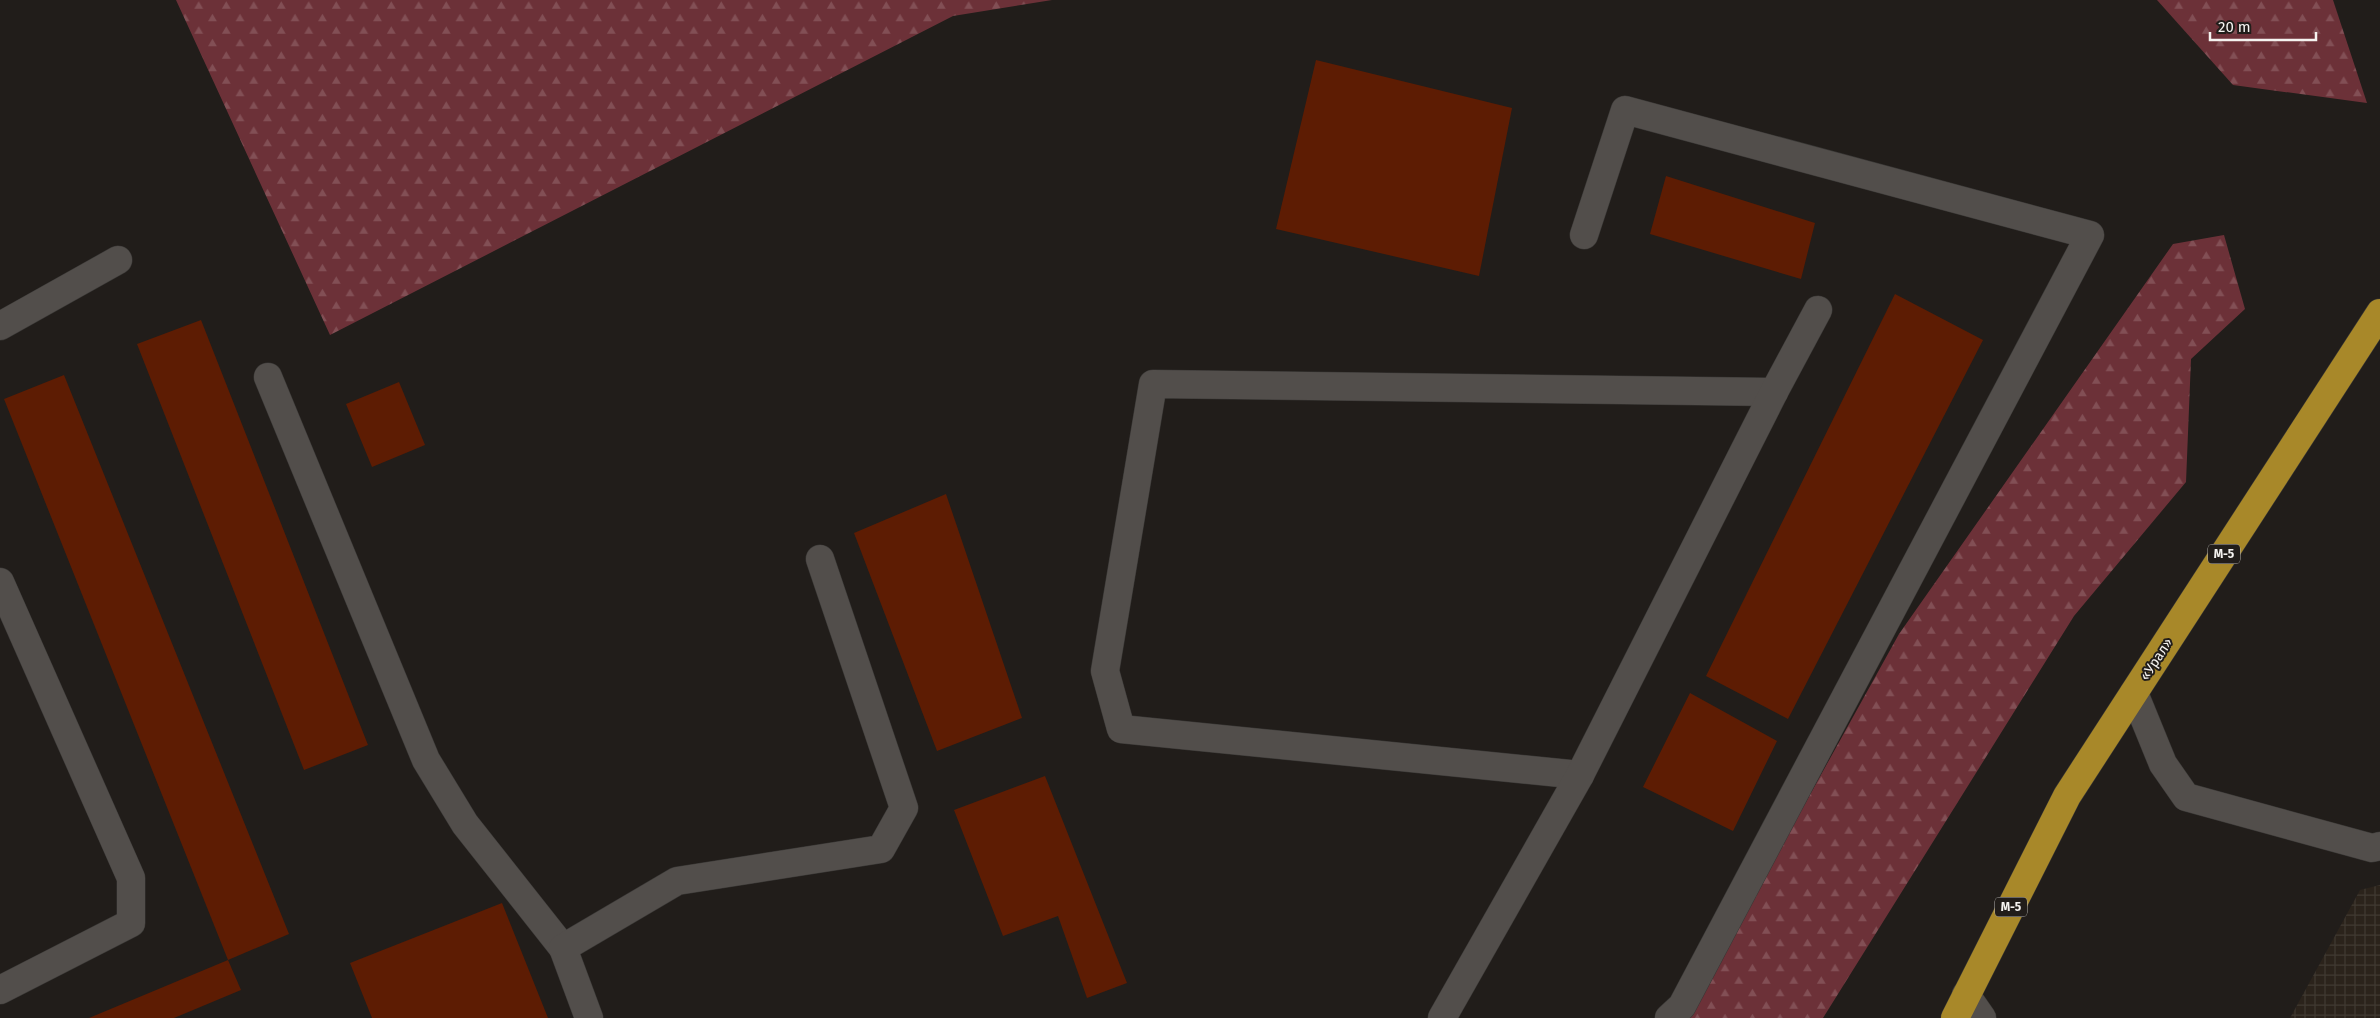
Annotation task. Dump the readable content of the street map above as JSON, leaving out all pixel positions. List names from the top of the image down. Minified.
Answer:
{"streets":{"highway":["М-5","«Урал»"]},"scale_bar":"20 m"}
